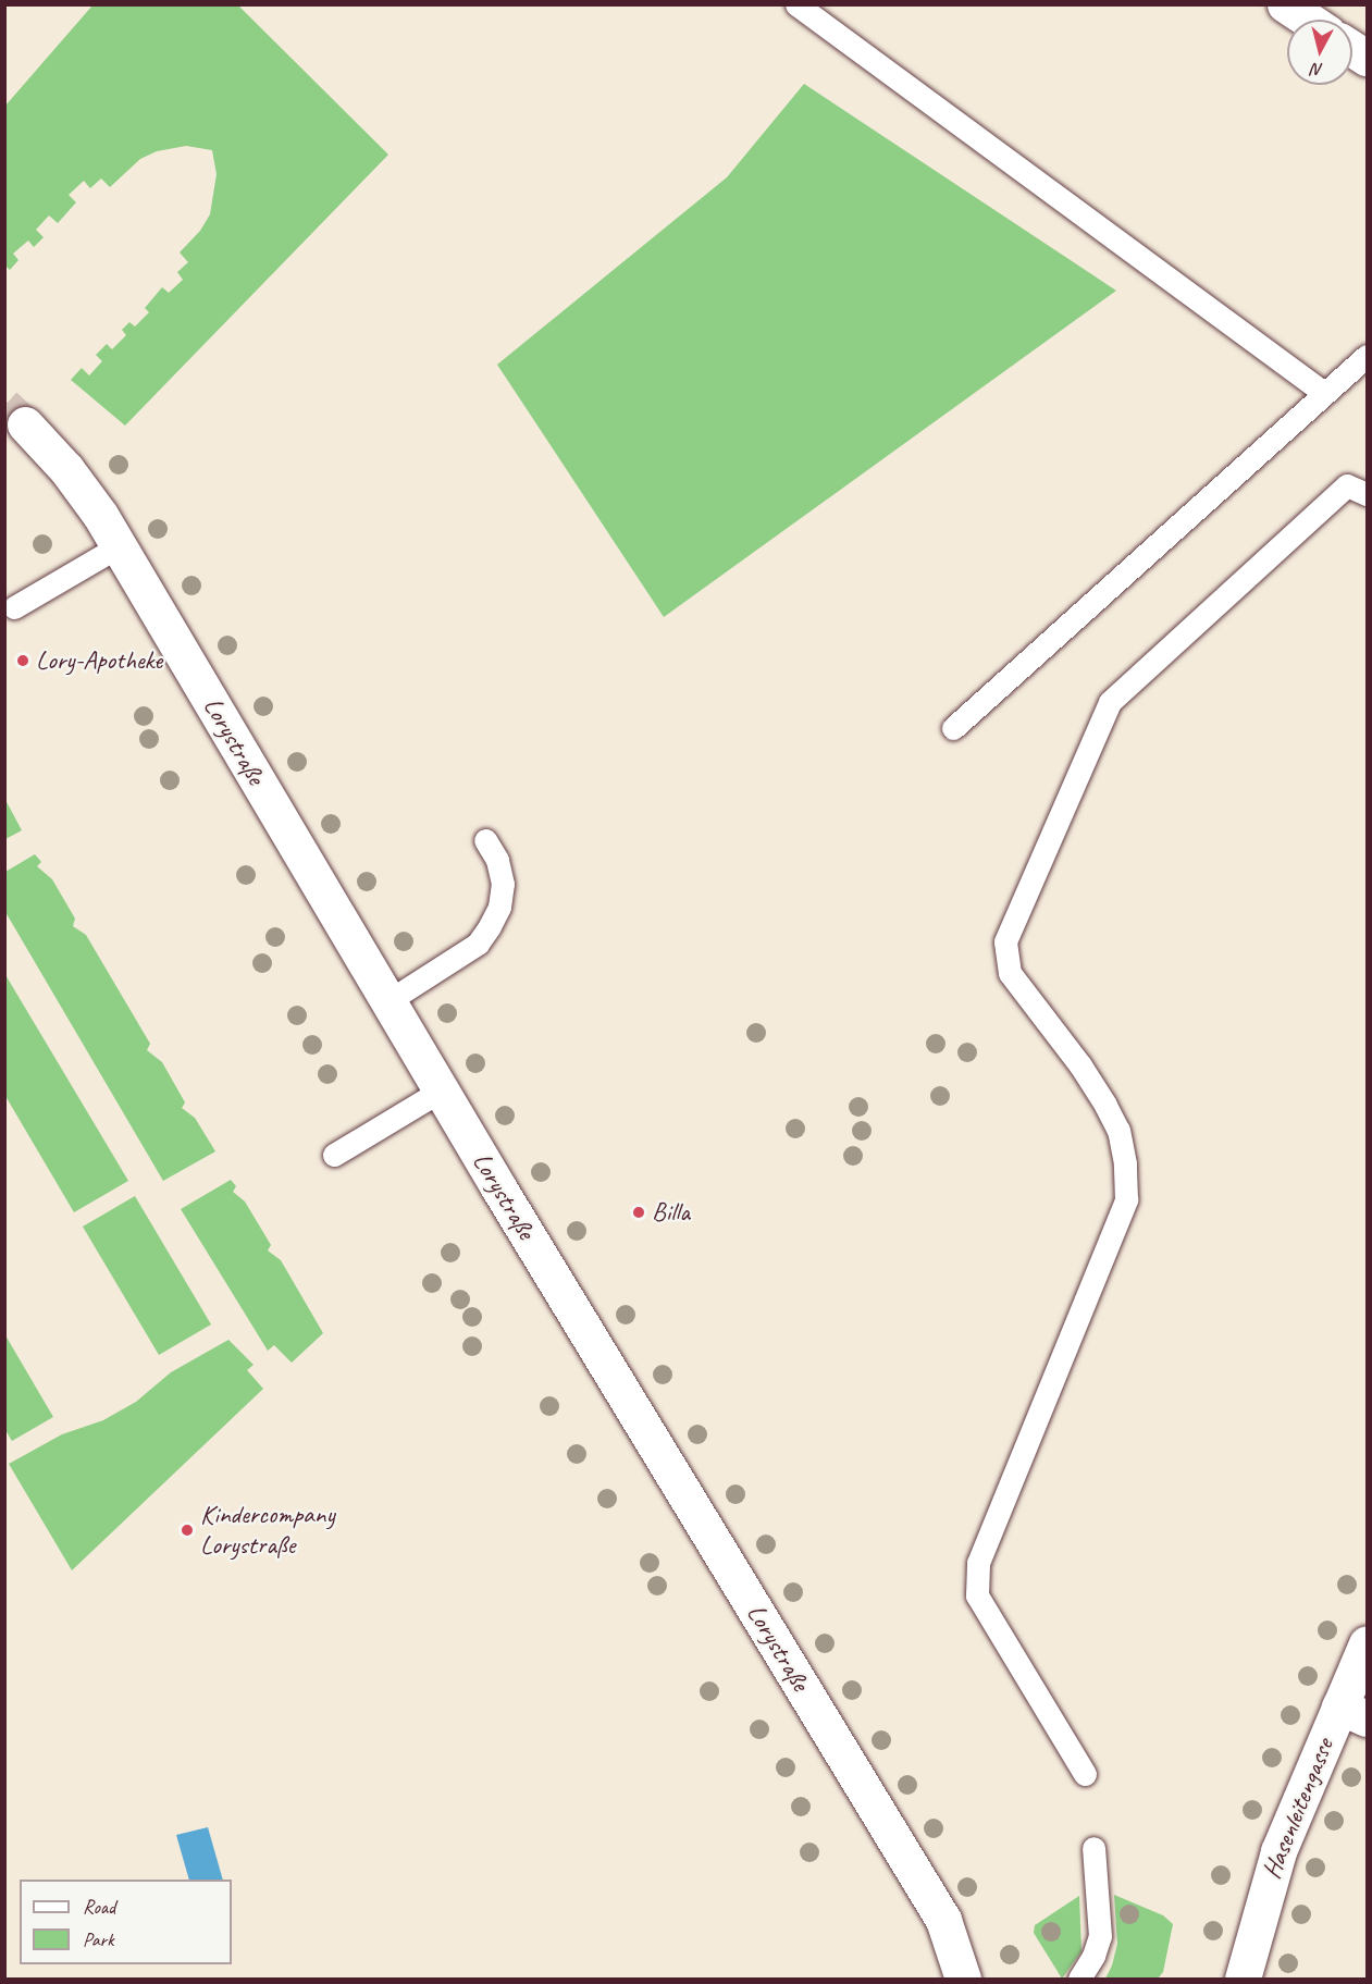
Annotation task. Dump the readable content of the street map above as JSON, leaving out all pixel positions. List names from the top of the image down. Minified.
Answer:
{"streets":{"street":["Lorystraße","Hasenleitengasse"]},"places":["Lory-Apotheke","Billa","Kindercompany Lorystraße"],"legend":["Road","Park"],"north":"bottom"}
